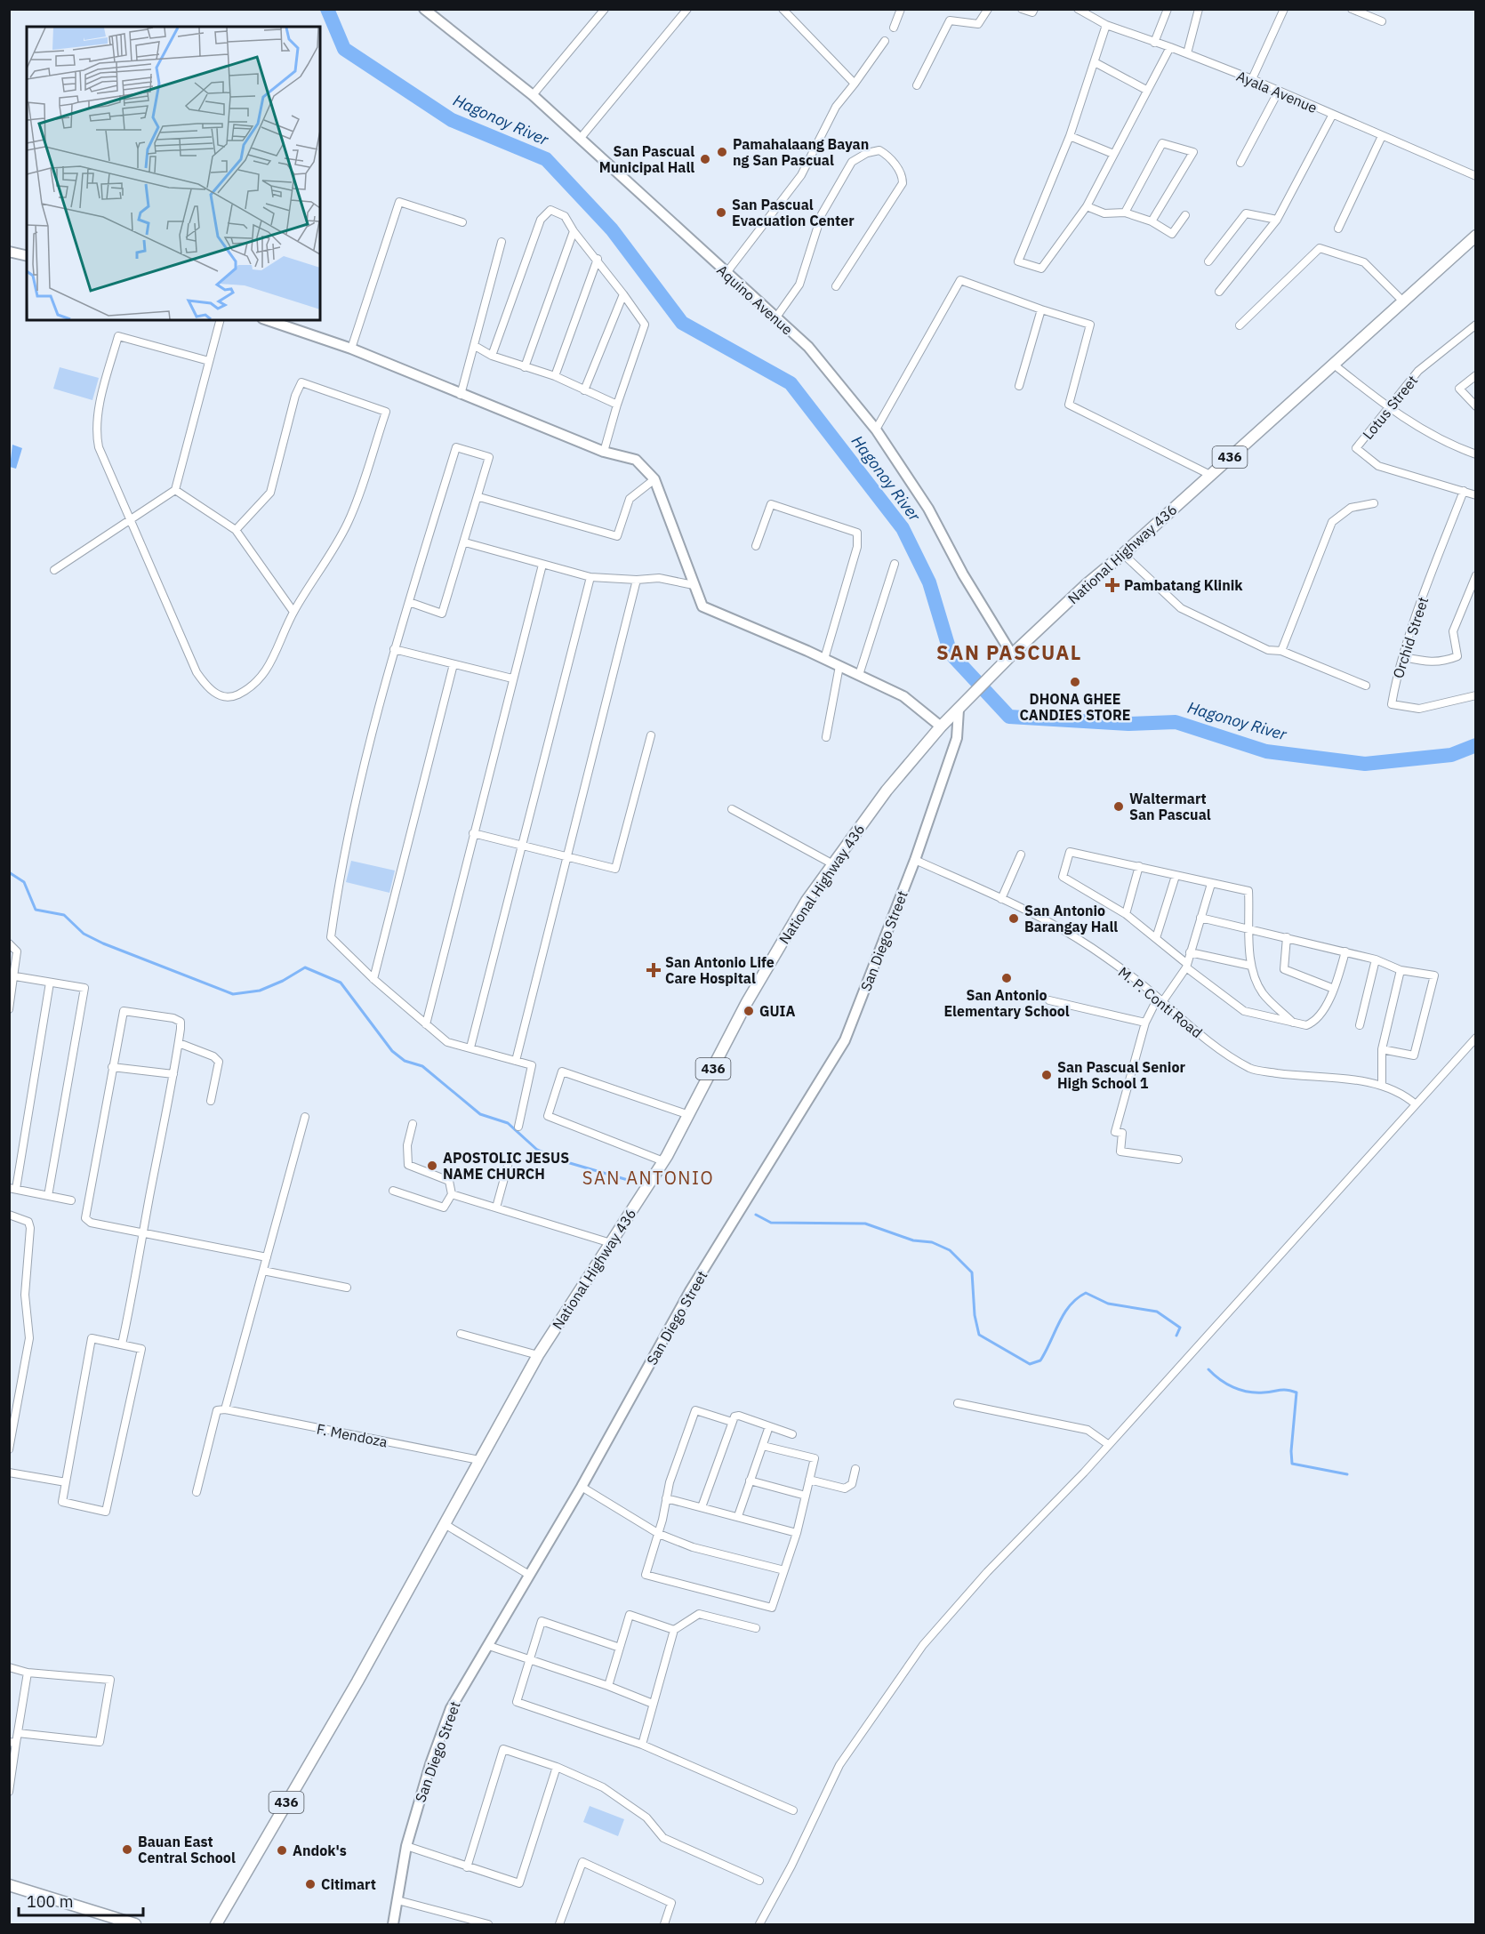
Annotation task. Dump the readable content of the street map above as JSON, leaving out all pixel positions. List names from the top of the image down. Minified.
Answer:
{"streets":{"main road":["436","National Highway 436"],"street":["Ayala Avenue","Aquino Avenue","Lotus Street","Orchid Street","San Diego Street","M. P. Conti Road","F. Mendoza"]},"crossings":[["Aquino Avenue","National Highway 436"],["Lotus Street","Orchid Street"],["National Highway 436","San Diego Street"],["National Highway 436","F. Mendoza"],["San Diego Street","M. P. Conti Road"]],"districts":["SAN PASCUAL","SAN ANTONIO"],"water":["Hagonoy River"],"places":{"other":["Pamahalaang Bayan ng San Pascual","San Pascual Municipal Hall","San Pascual Evacuation Center","DHONA GHEE CANDIES STORE","Waltermart San Pascual","San Antonio Barangay Hall","San Antonio Elementary School","GUIA","San Pascual Senior High School 1","APOSTOLIC JESUS NAME CHURCH","Bauan East Central School","Andok's","Citimart"],"health":["Pambatang Klinik","San Antonio Life Care Hospital"]},"scale_bar":"100 m"}
